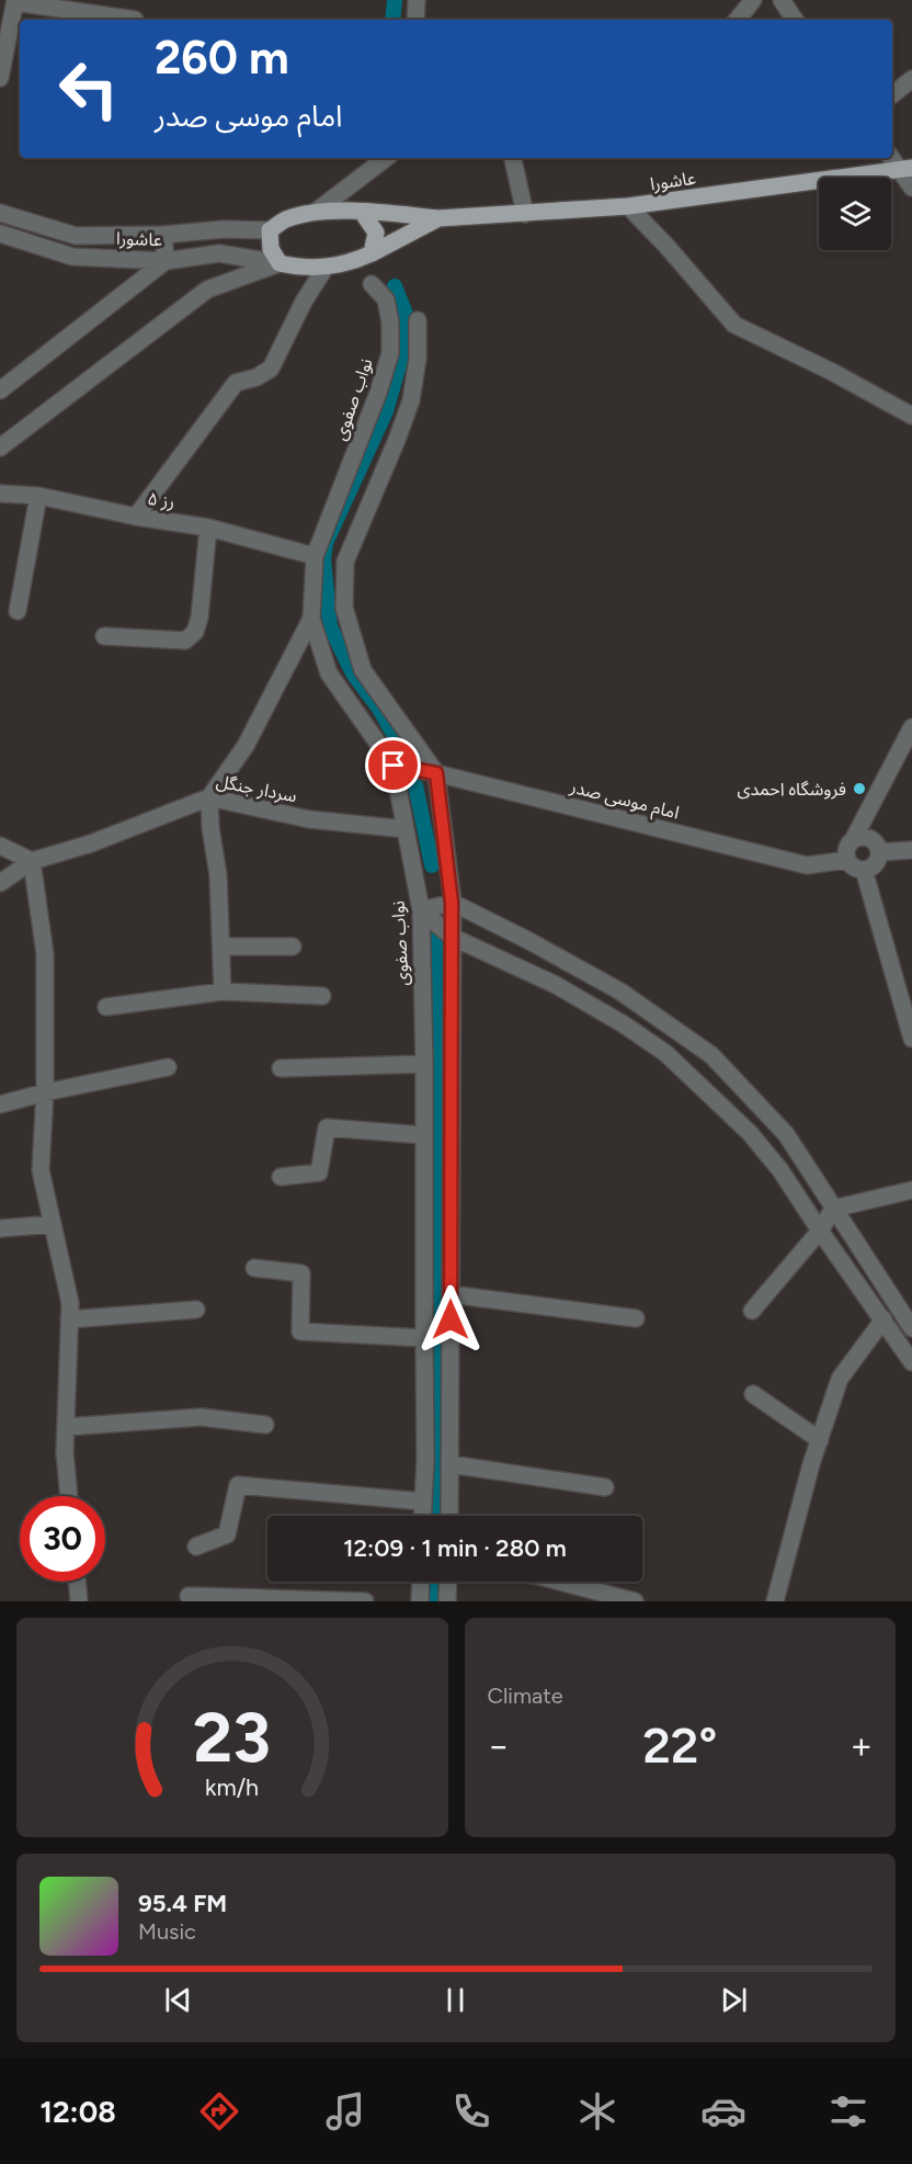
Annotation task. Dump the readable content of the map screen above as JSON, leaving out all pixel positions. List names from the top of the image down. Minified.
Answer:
{"streets":{"main road":["عاشورا"],"street":["نواب صفوی","رز ۵","سردار جنگل","امام موسی صدر"]},"crossings":[["نواب صفوی","رز ۵"],["نواب صفوی","سردار جنگل"],["نواب صفوی","امام موسی صدر"]],"places":["فروشگاه احمدی"],"page":{"turn":["260 m","امام موسی صدر"],"limit":"30","trip":"12:09 · 1 min · 280 m","tile":"Climate","heat":["−","22°","+"],"song":["95.4 FM","Music"],"tabs":"12:08","gauge":["23","km/h"]}}
